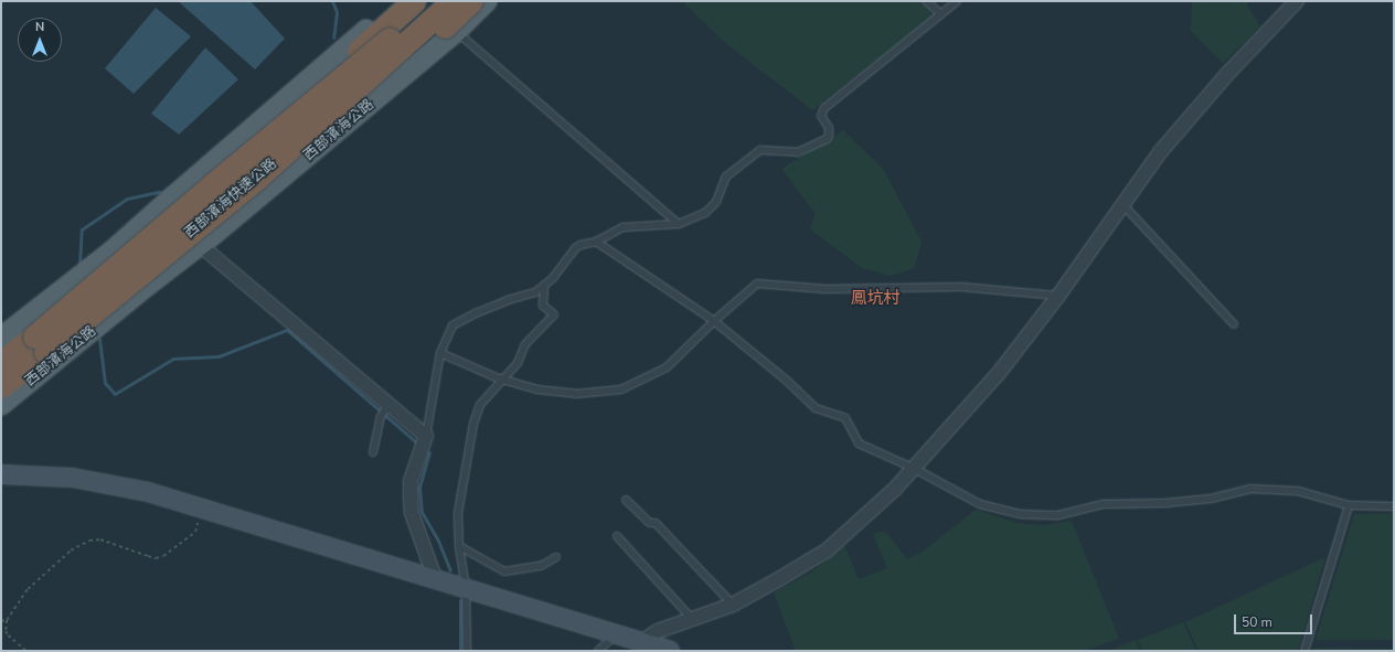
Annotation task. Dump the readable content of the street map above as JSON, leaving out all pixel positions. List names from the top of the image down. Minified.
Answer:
{"streets":{"highway":["西部濱海快速公路"],"main road":["西部濱海公路"]},"districts":["鳳坑村"],"scale_bar":"50 m","north":"top"}
